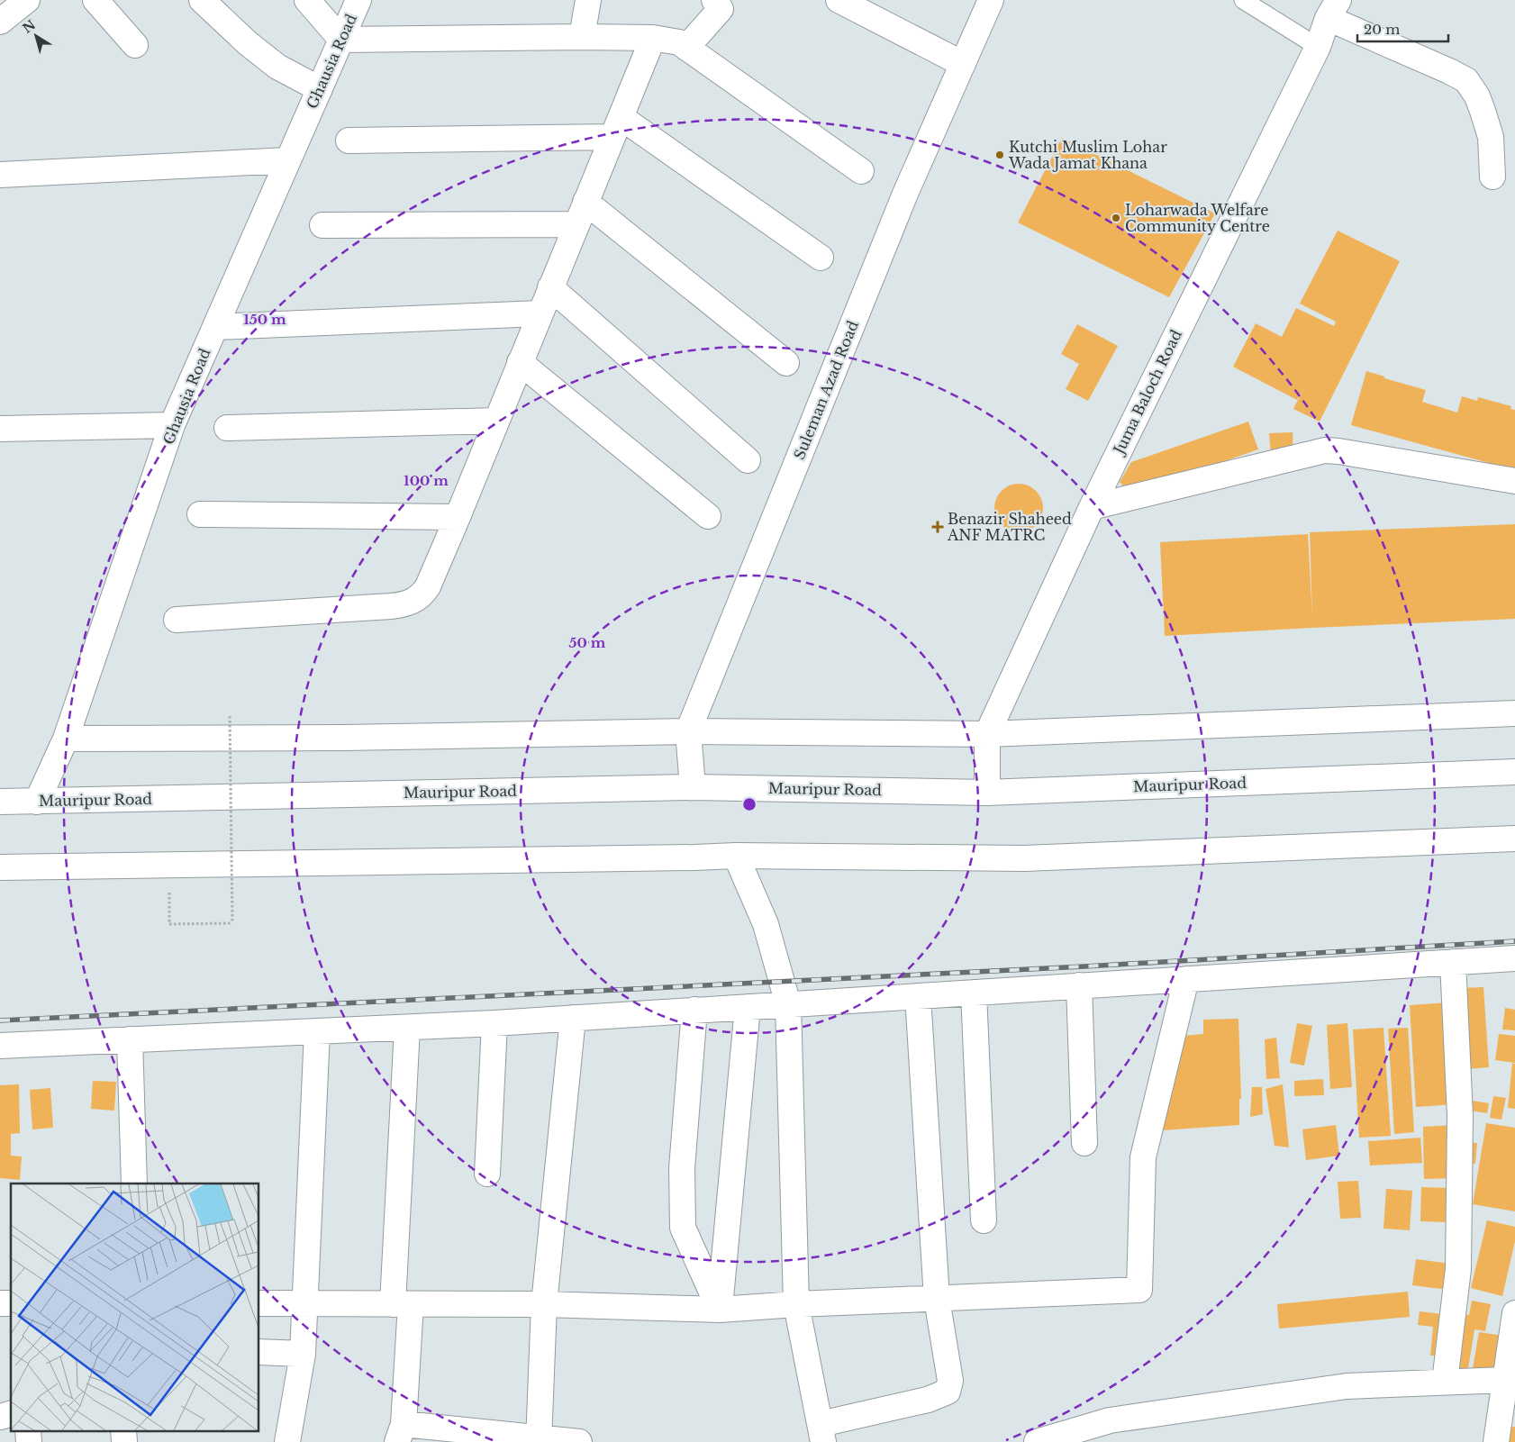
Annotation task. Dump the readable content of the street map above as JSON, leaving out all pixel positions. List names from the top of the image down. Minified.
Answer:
{"streets":{"main road":["Ghausia Road","Suleman Azad Road","Juma Baloch Road","Mauripur Road"]},"crossings":[["Ghausia Road","Mauripur Road"],["Suleman Azad Road","Mauripur Road"],["Juma Baloch Road","Mauripur Road"]],"places":{"other":["Kutchi Muslim Lohar Wada Jamat Khana","Loharwada Welfare Community Centre"],"health":["Benazir Shaheed ANF MATRC"]},"scale_bar":"20 m","north":"top left","rings":["150 m","100 m","50 m"]}
